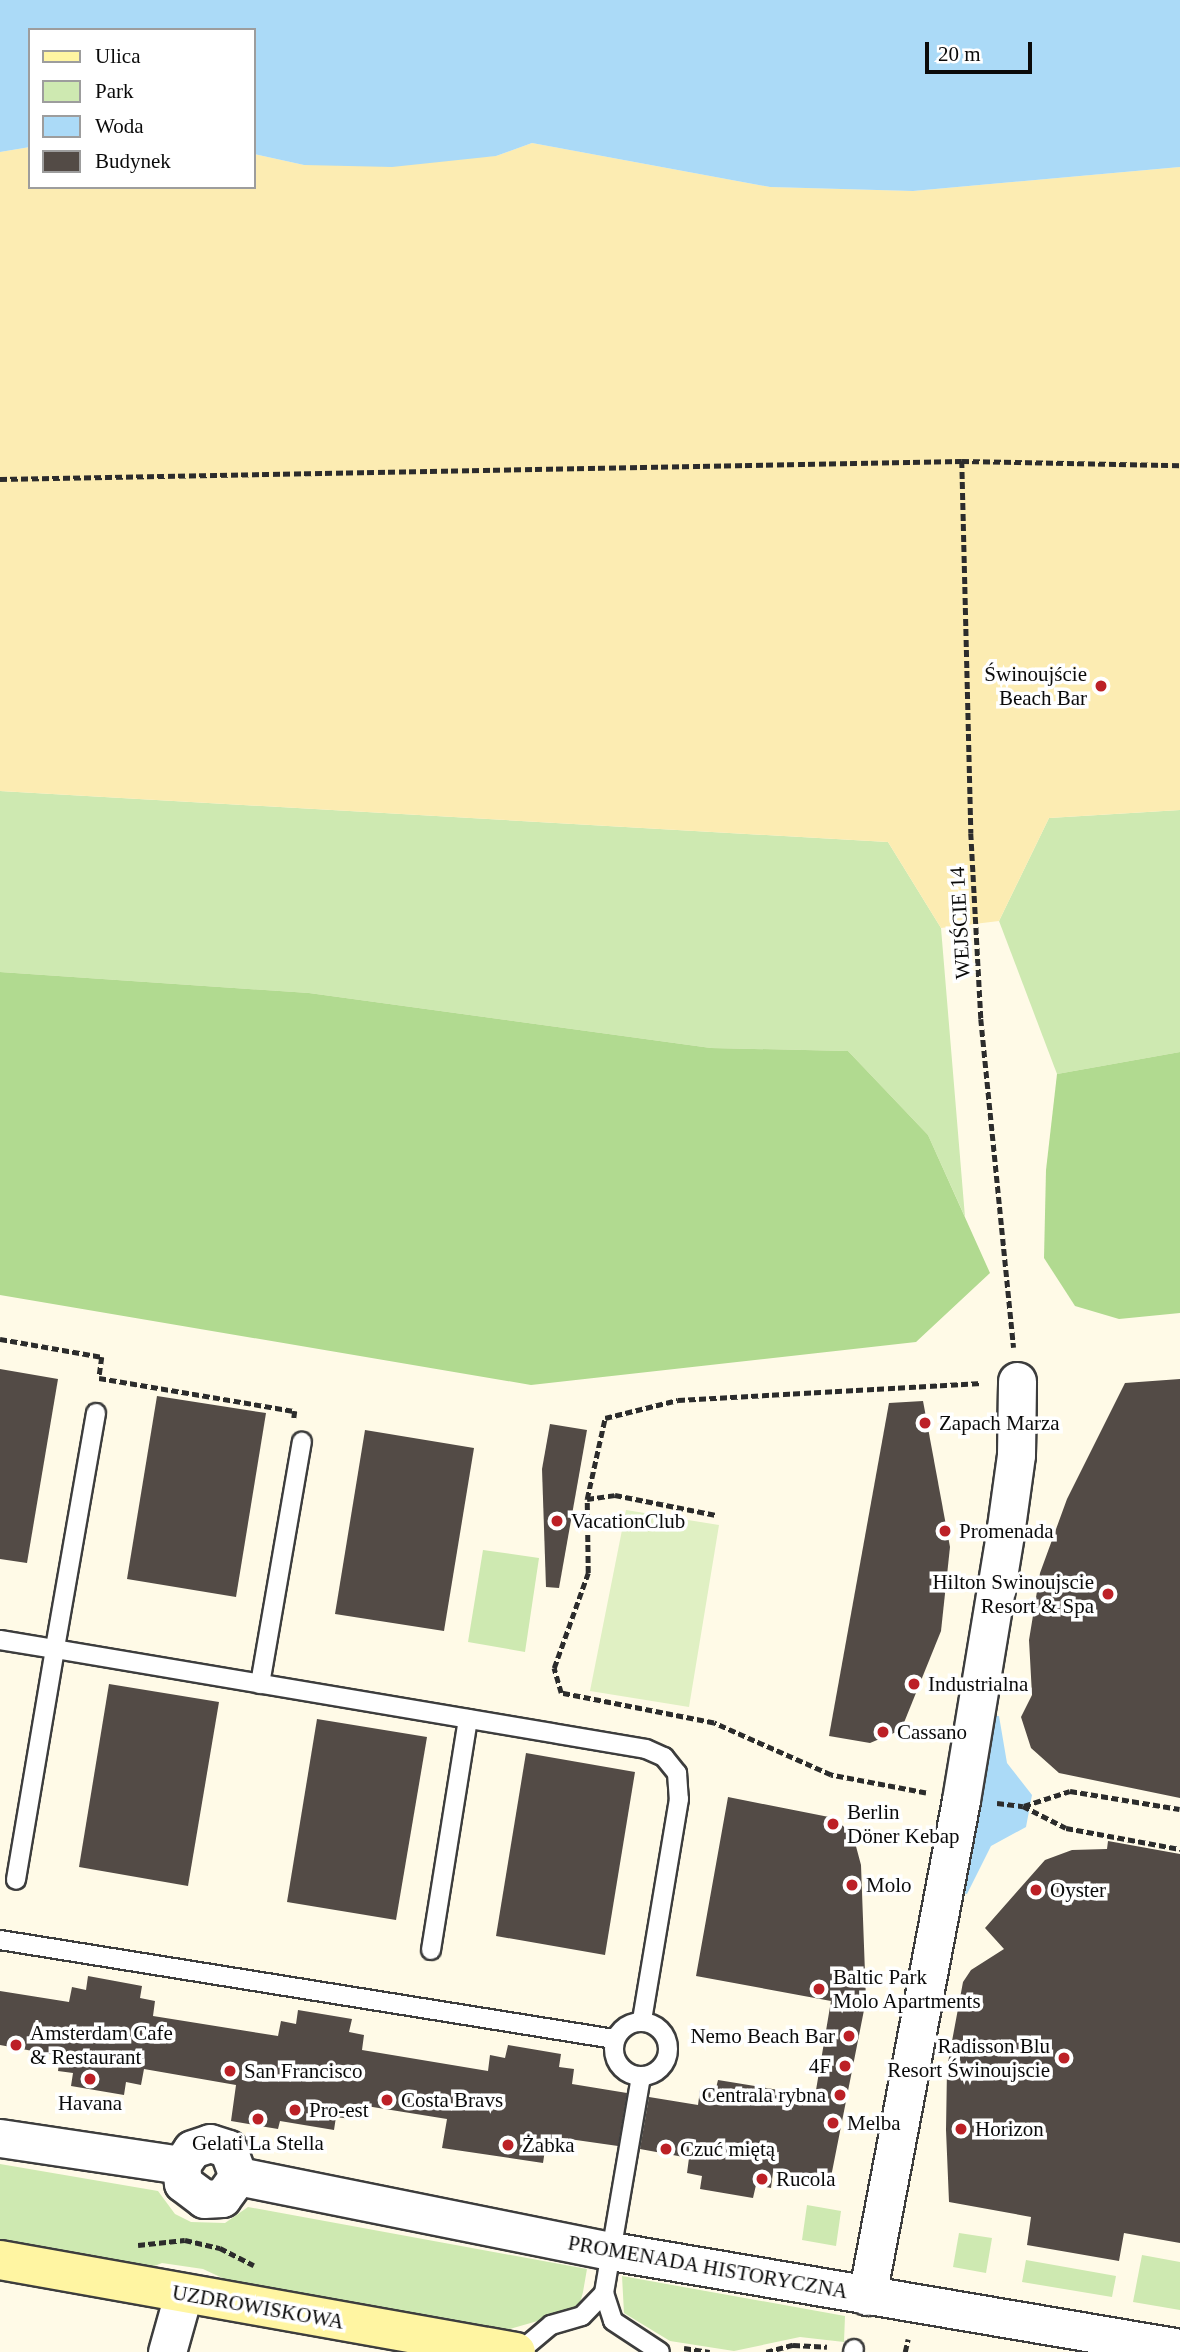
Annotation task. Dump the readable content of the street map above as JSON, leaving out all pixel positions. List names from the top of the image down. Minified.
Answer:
{"streets":{"street":["PROMENADA HISTORYCZNA","UZDROWISKOWA"],"path":["WEJŚCIE 14"]},"places":["Świnoujście Beach Bar","Zapach Marza","VacationClub","Promenada","Hilton Swinoujscie Resort & Spa","Industrialna","Cassano","Berlin Döner Kebap","Molo","Oyster","Baltic Park Molo Apartments","Nemo Beach Bar","Amsterdam Cafe & Restaurant","Radisson Blu Resort Świnoujscie","4F","San Francisco","Havana","Centrala rybna","Costa Bravs","Pro-est","Gelati La Stella","Melba","Horizon","Żabka","Czuć miętą","Rucola"],"legend":["Ulica","Park","Woda","Budynek"],"scale_bar":"20 m"}
